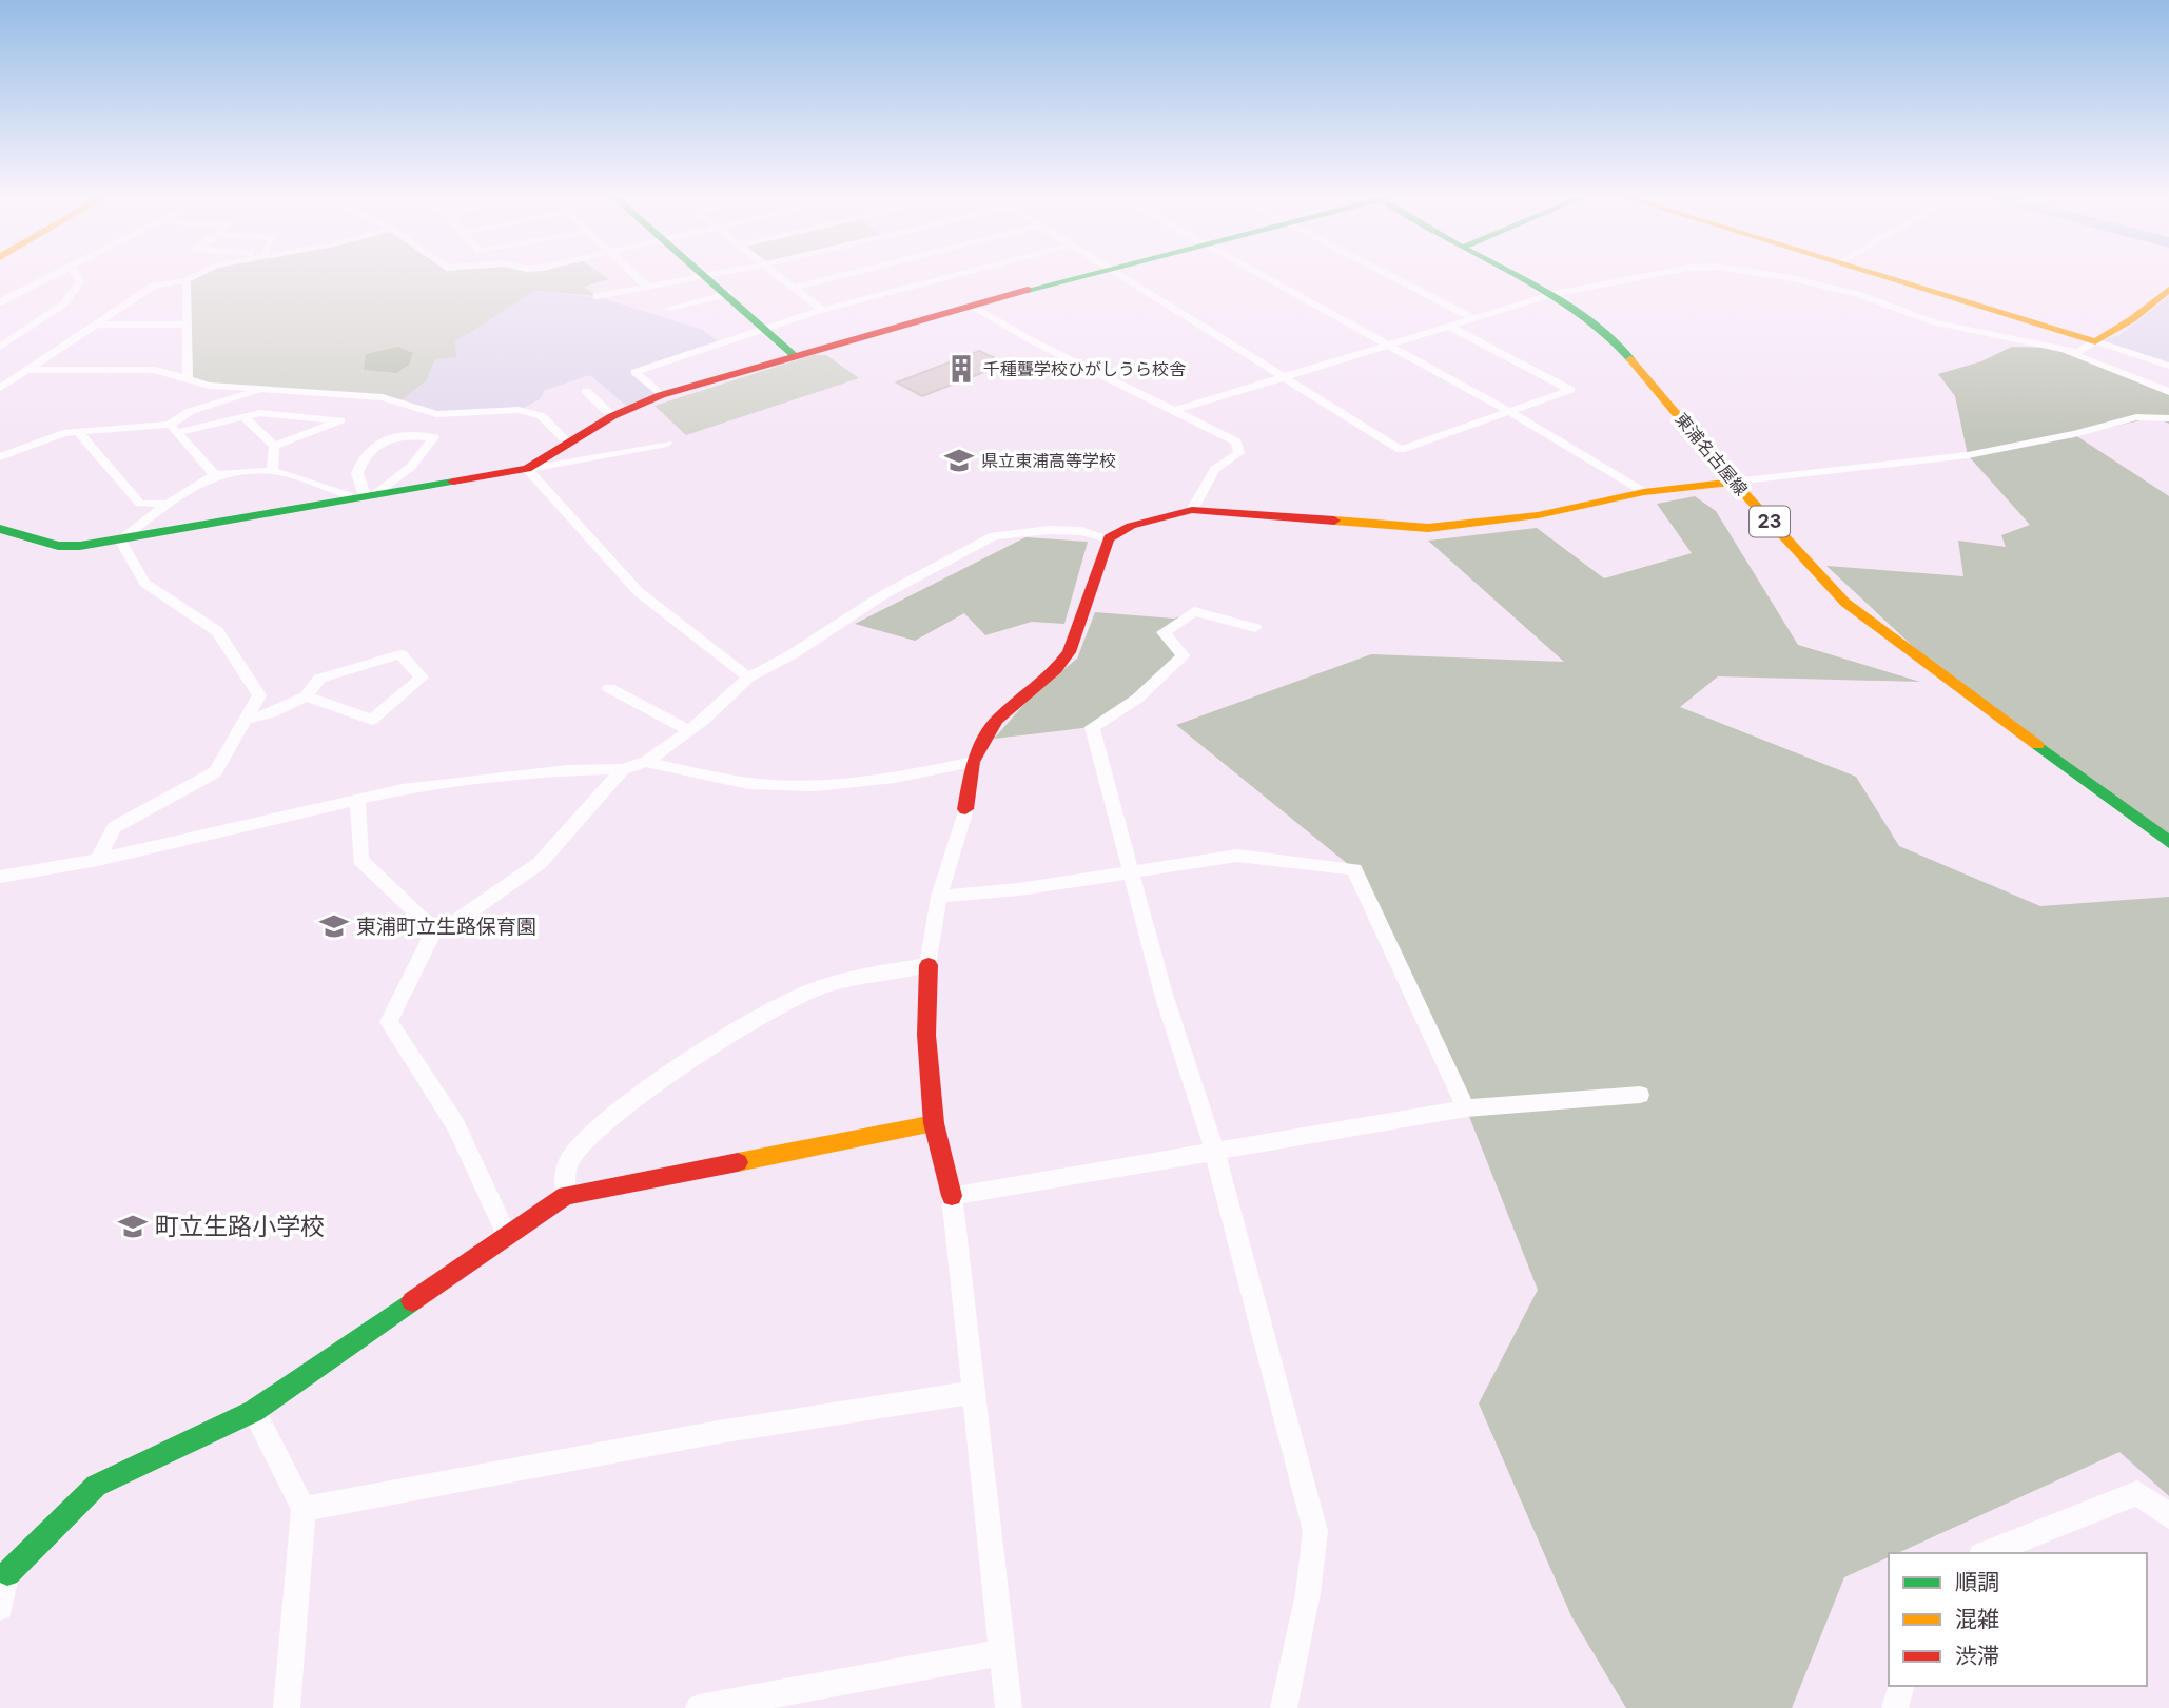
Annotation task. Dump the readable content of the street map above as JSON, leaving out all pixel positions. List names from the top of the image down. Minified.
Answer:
{"streets":{"main road":["東浦名古屋線","23"]},"places":{"building":["千種聾学校ひがしうら校舎"],"school or university":["県立東浦高等学校","東浦町立生路保育園","町立生路小学校"]},"legend":["順調","混雑","渋滞"]}
